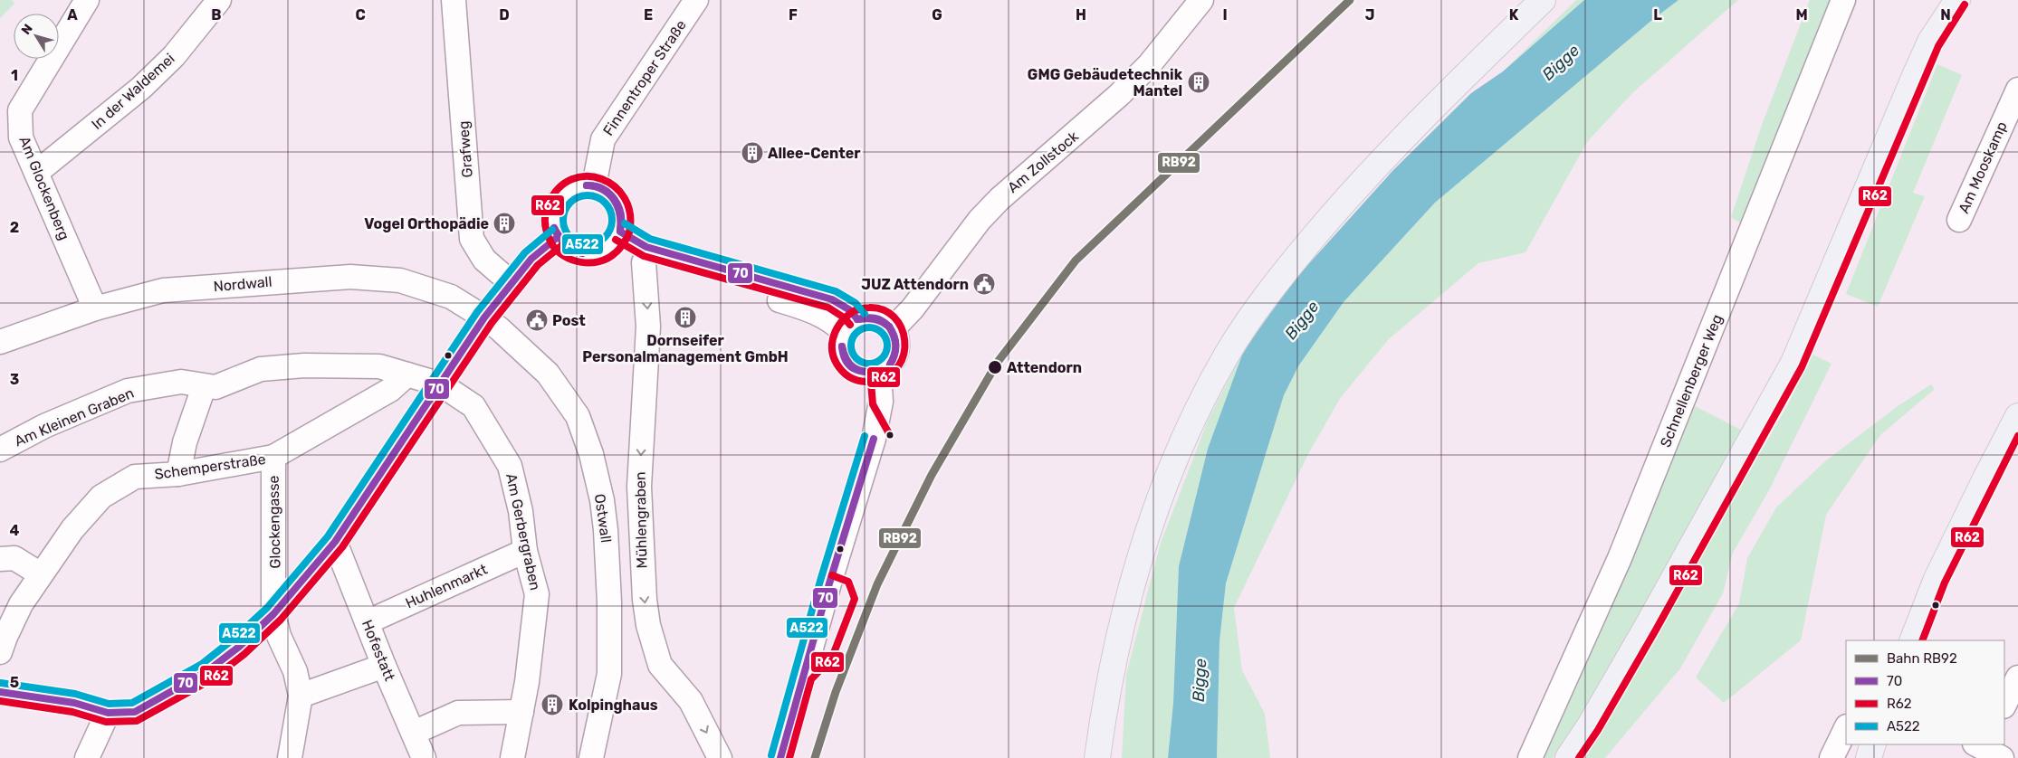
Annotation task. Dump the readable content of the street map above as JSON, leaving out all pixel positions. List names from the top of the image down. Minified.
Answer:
{"streets":{"street":["Finnentroper Straße","In der Waldemei","Grafweg","Am Zollstock","Am Mooskamp","Am Glockenberg","Nordwall","Schnellenberger Weg","Am Kleinen Graben","Schemperstraße","Ostwall","Mühlengraben","Glockengasse","Am Gerbergraben","Huhlenmarkt","Hofestatt"]},"crossings":[["In der Waldemei","Am Glockenberg"],["Am Glockenberg","Nordwall"],["Nordwall","Ostwall"],["Am Kleinen Graben","Schemperstraße"],["Am Kleinen Graben","Am Gerbergraben"],["Schemperstraße","Glockengasse"],["Am Gerbergraben","Huhlenmarkt"],["Huhlenmarkt","Hofestatt"]],"water":["Bigge"],"places":{"building":["GMG Gebäudetechnik Mantel","Allee-Center","Vogel Orthopädie","Dornseifer Personalmanagement GmbH","Kolpinghaus"],"public building":["JUZ Attendorn","Post"],"other":["Attendorn"]},"lines":["rail line RB92","transit line R62","transit line 70","transit line A522"],"legend":["Bahn RB92","70","R62","A522"],"north":"top left","grid":{"columns":["A","B","C","D","E","F","G","H","I","J","K","L","M","N"],"rows":["1","2","3","4","5"]}}
